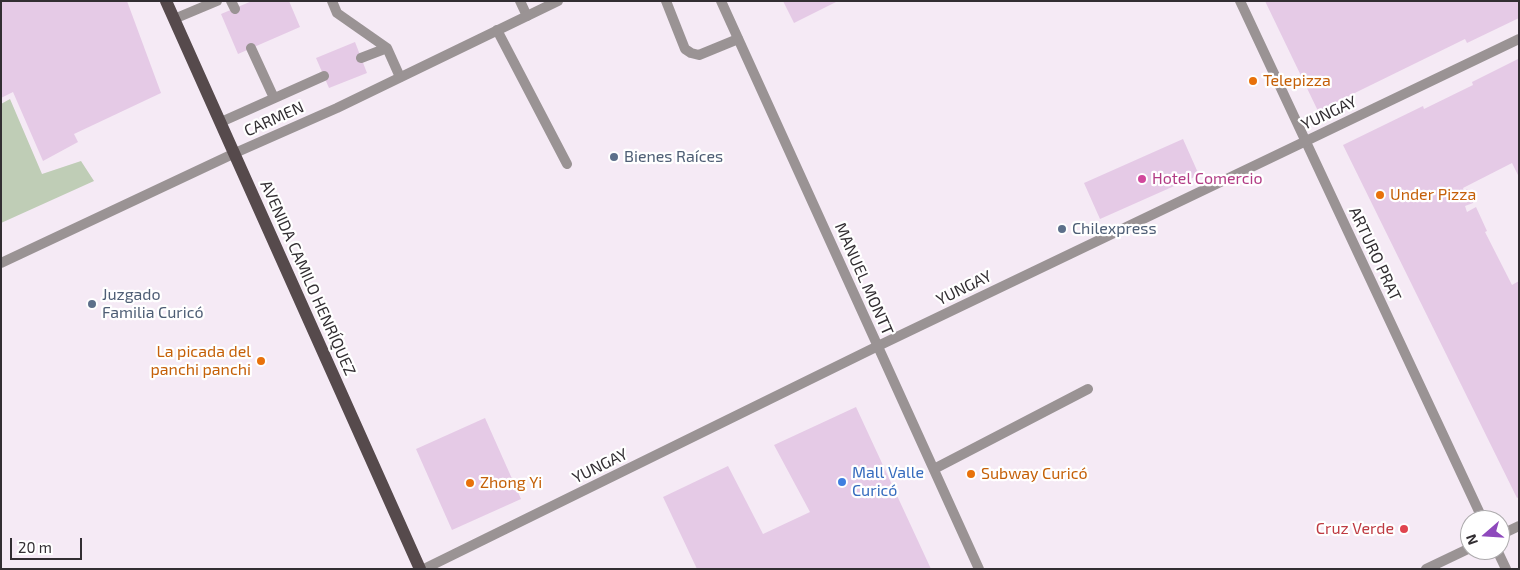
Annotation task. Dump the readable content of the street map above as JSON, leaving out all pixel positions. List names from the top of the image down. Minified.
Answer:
{"streets":{"main road":["AVENIDA CAMILO HENRÍQUEZ"],"street":["YUNGAY","CARMEN","ARTURO PRAT","MANUEL MONTT"]},"crossings":[["YUNGAY","ARTURO PRAT"],["YUNGAY","MANUEL MONTT"],["CARMEN","AVENIDA CAMILO HENRÍQUEZ"]],"places":["Telepizza","Bienes Raíces","Hotel Comercio","Under Pizza","Chilexpress","Juzgado Familia Curicó","La picada del panchi panchi","Subway Curicó","Mall Valle Curicó","Zhong Yi","Cruz Verde"],"scale_bar":"20 m","north":"left"}
